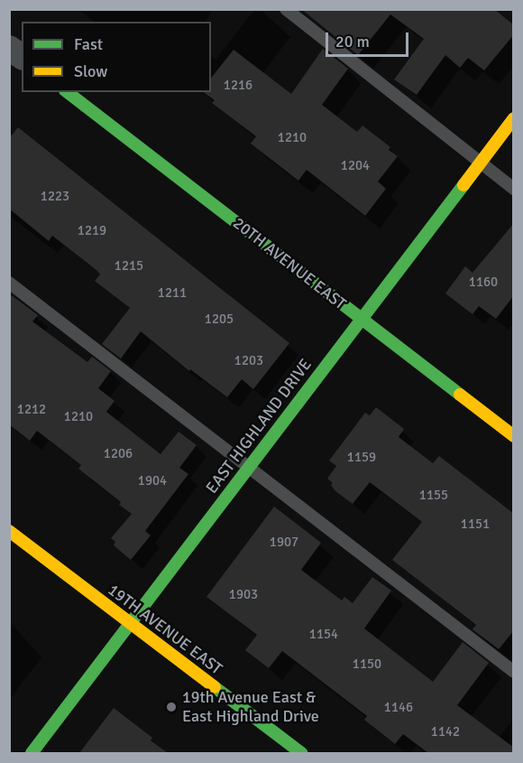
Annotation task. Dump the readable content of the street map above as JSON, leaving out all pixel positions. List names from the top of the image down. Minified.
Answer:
{"streets":{"street":["20TH AVENUE EAST","EAST HIGHLAND DRIVE","19TH AVENUE EAST"]},"crossings":[["20TH AVENUE EAST","EAST HIGHLAND DRIVE"],["EAST HIGHLAND DRIVE","19TH AVENUE EAST"]],"places":["19th Avenue East & East Highland Drive"],"house_numbers":["1216","1210","1204","1223","1219","1215","1160","1211","1205","1203","1212","1210","1206","1159","1904","1155","1151","1907","1903","1154","1150","1146","1142"],"legend":["Fast","Slow"],"scale_bar":"20 m"}
